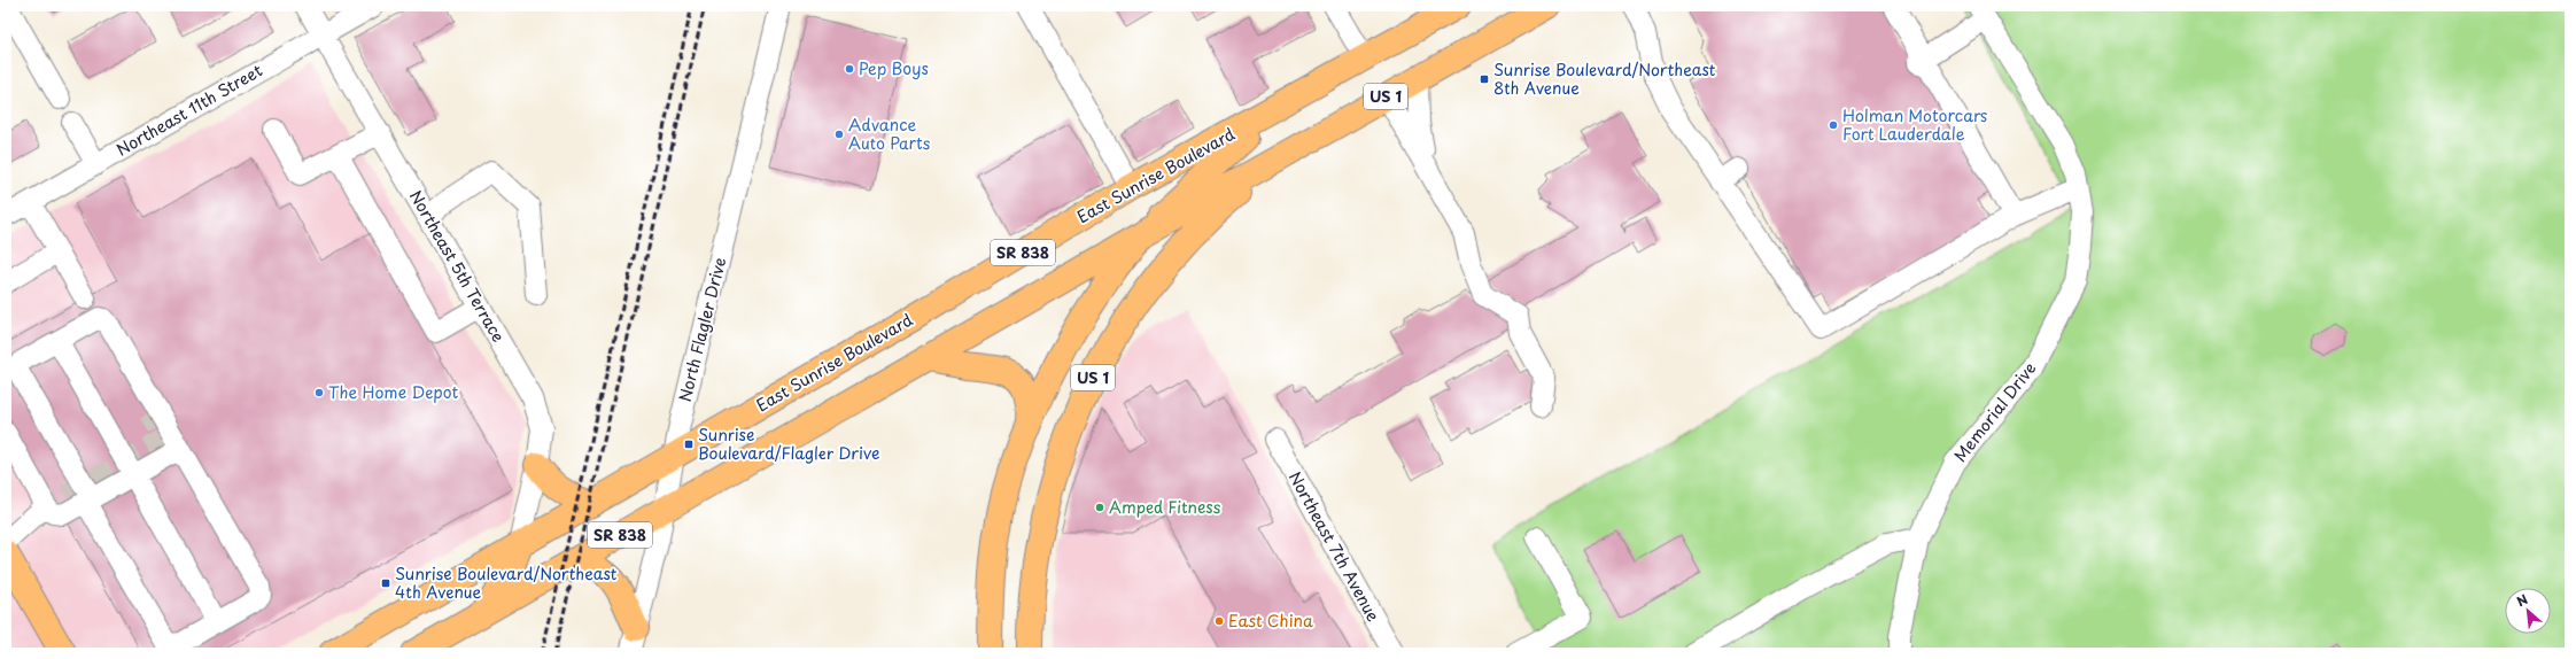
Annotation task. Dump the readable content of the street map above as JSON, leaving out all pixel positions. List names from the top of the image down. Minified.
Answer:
{"streets":{"main road":["US 1","East Sunrise Boulevard","SR 838"],"street":["Northeast 11th Street","Northeast 5th Terrace","North Flagler Drive","Memorial Drive","Northeast 7th Avenue"]},"crossings":[["US 1","East Sunrise Boulevard"],["US 1","SR 838"],["Northeast 11th Street","Northeast 5th Terrace"],["East Sunrise Boulevard","Northeast 5th Terrace"],["East Sunrise Boulevard","North Flagler Drive"],["SR 838","North Flagler Drive"]],"places":{"other":["Pep Boys","Holman Motorcars Fort Lauderdale","Advance Auto Parts","The Home Depot","Amped Fitness","East China"],"transit":["Sunrise Boulevard/Northeast 8th Avenue","Sunrise Boulevard/Flagler Drive","Sunrise Boulevard/Northeast 4th Avenue"]},"north":"top left"}
